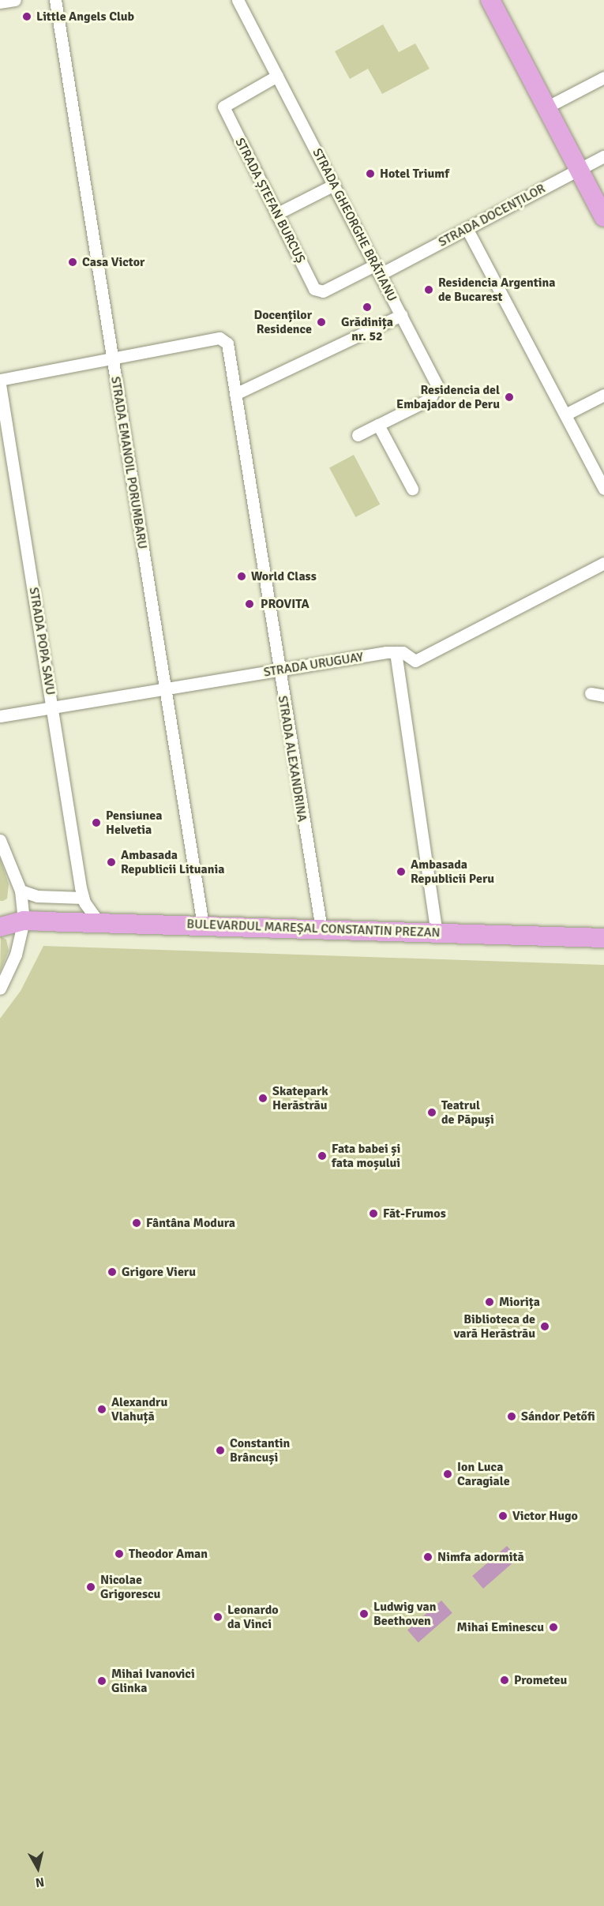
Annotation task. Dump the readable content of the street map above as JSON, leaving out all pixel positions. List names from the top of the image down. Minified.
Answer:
{"streets":{"main road":["BULEVARDUL MAREȘAL CONSTANTIN PREZAN"],"street":["STRADA ȘTEFAN BURCUȘ","STRADA DOCENȚILOR","STRADA GHEORGHE BRĂTIANU","STRADA EMANOIL PORUMBARU","STRADA POPA SAVU","STRADA URUGUAY","STRADA ALEXANDRINA"]},"crossings":[["STRADA ȘTEFAN BURCUȘ","STRADA DOCENȚILOR"],["STRADA ȘTEFAN BURCUȘ","STRADA GHEORGHE BRĂTIANU"],["STRADA DOCENȚILOR","STRADA GHEORGHE BRĂTIANU"],["STRADA EMANOIL PORUMBARU","STRADA URUGUAY"],["STRADA EMANOIL PORUMBARU","STRADA ALEXANDRINA"],["STRADA EMANOIL PORUMBARU","BULEVARDUL MAREȘAL CONSTANTIN PREZAN"],["STRADA POPA SAVU","STRADA URUGUAY"],["STRADA URUGUAY","STRADA ALEXANDRINA"],["STRADA ALEXANDRINA","BULEVARDUL MAREȘAL CONSTANTIN PREZAN"]],"places":["Little Angels Club","Hotel Triumf","Casa Victor","Residencia Argentina de Bucarest","Grădinița nr. 52","Docenților Residence","Residencia del Embajador de Peru","World Class","PROVITA","Pensiunea Helvetia","Ambasada Republicii Lituania","Ambasada Republicii Peru","Skatepark Herăstrău","Teatrul de Păpuși","Fata babei și fata moșului","Făt-Frumos","Fântâna Modura","Grigore Vieru","Miorița","Biblioteca de vară Herăstrău","Alexandru Vlahuță","Sándor Petőfi","Constantin Brâncuși","Ion Luca Caragiale","Victor Hugo","Theodor Aman","Nimfa adormită","Nicolae Grigorescu","Ludwig van Beethoven","Leonardo da Vinci","Mihai Eminescu","Prometeu","Mihai Ivanovici Glinka"],"north":"bottom"}
